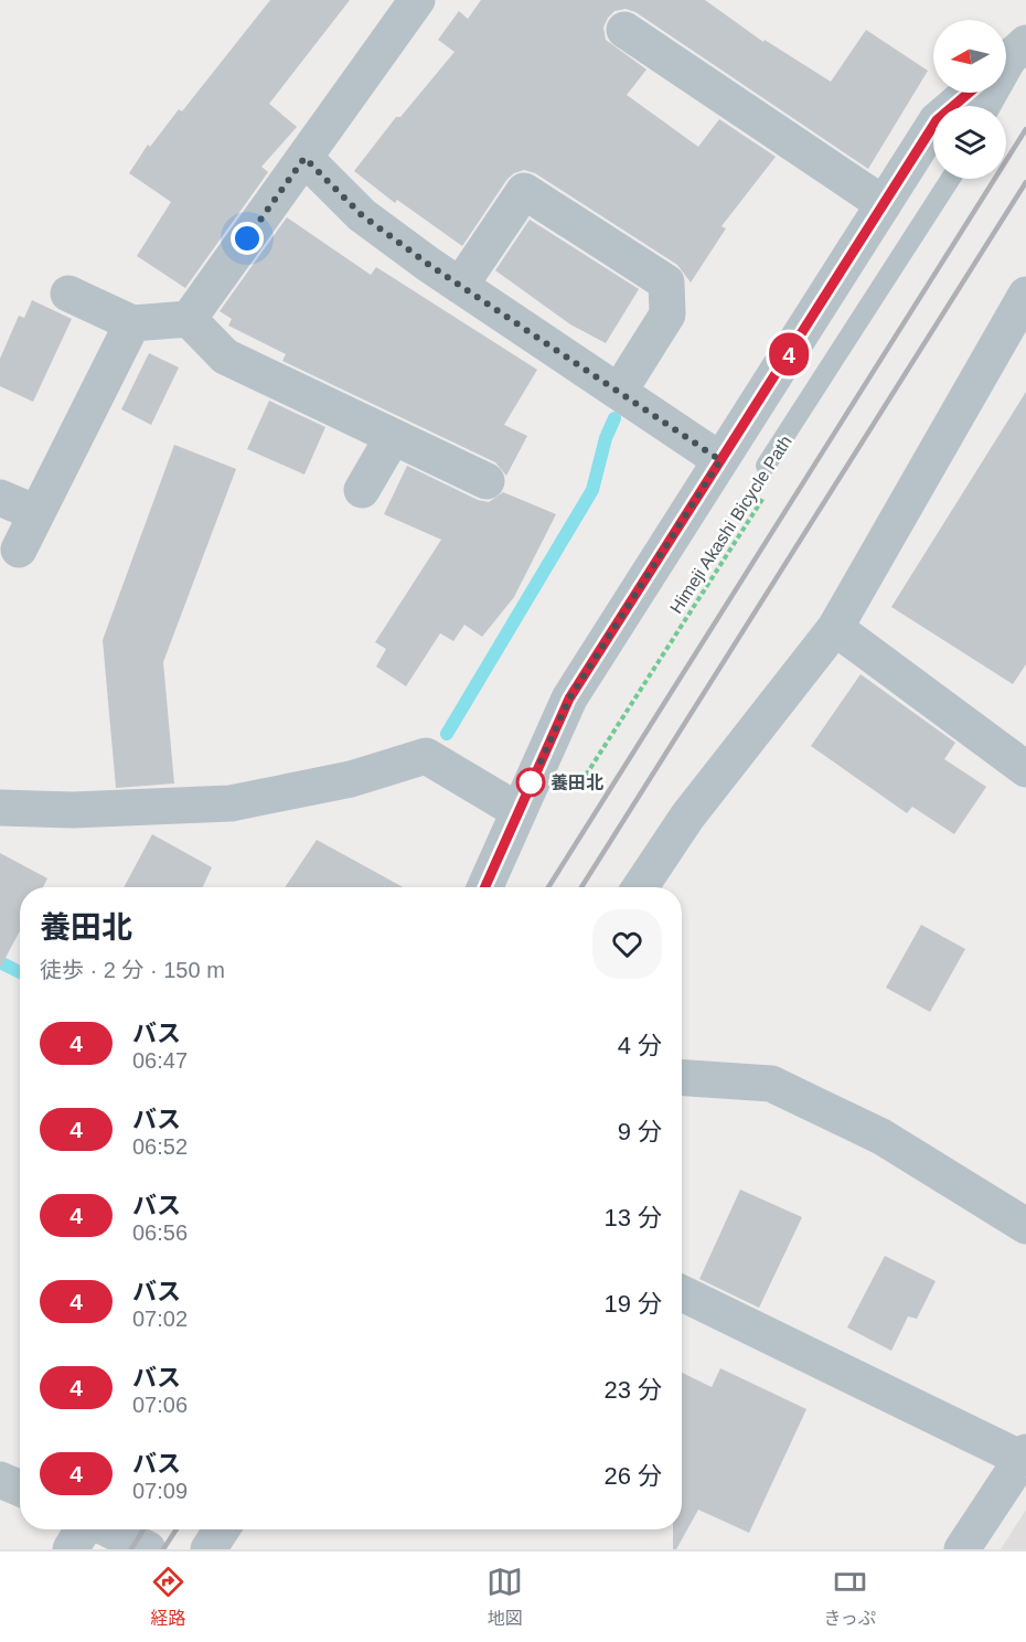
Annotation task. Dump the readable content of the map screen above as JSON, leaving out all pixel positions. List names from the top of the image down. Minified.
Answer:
{"streets":{"path":["Himeji Akashi Bicycle Path"]},"places":["養田北"],"lines":["bus line 4"],"north":"left","page":{"on_map":"4","heading":["養田北","徒歩 · 2 分 · 150 m"],"list":[{"mark":"4","name":"バス","note":"06:47","value":"4 分"},{"mark":"4","name":"バス","note":"06:52","value":"9 分"},{"mark":"4","name":"バス","note":"06:56","value":"13 分"},{"mark":"4","name":"バス","note":"07:02","value":"19 分"},{"mark":"4","name":"バス","note":"07:06","value":"23 分"},{"mark":"4","name":"バス","note":"07:09","value":"26 分"}],"tabs":["経路","地図","きっぷ"]}}
